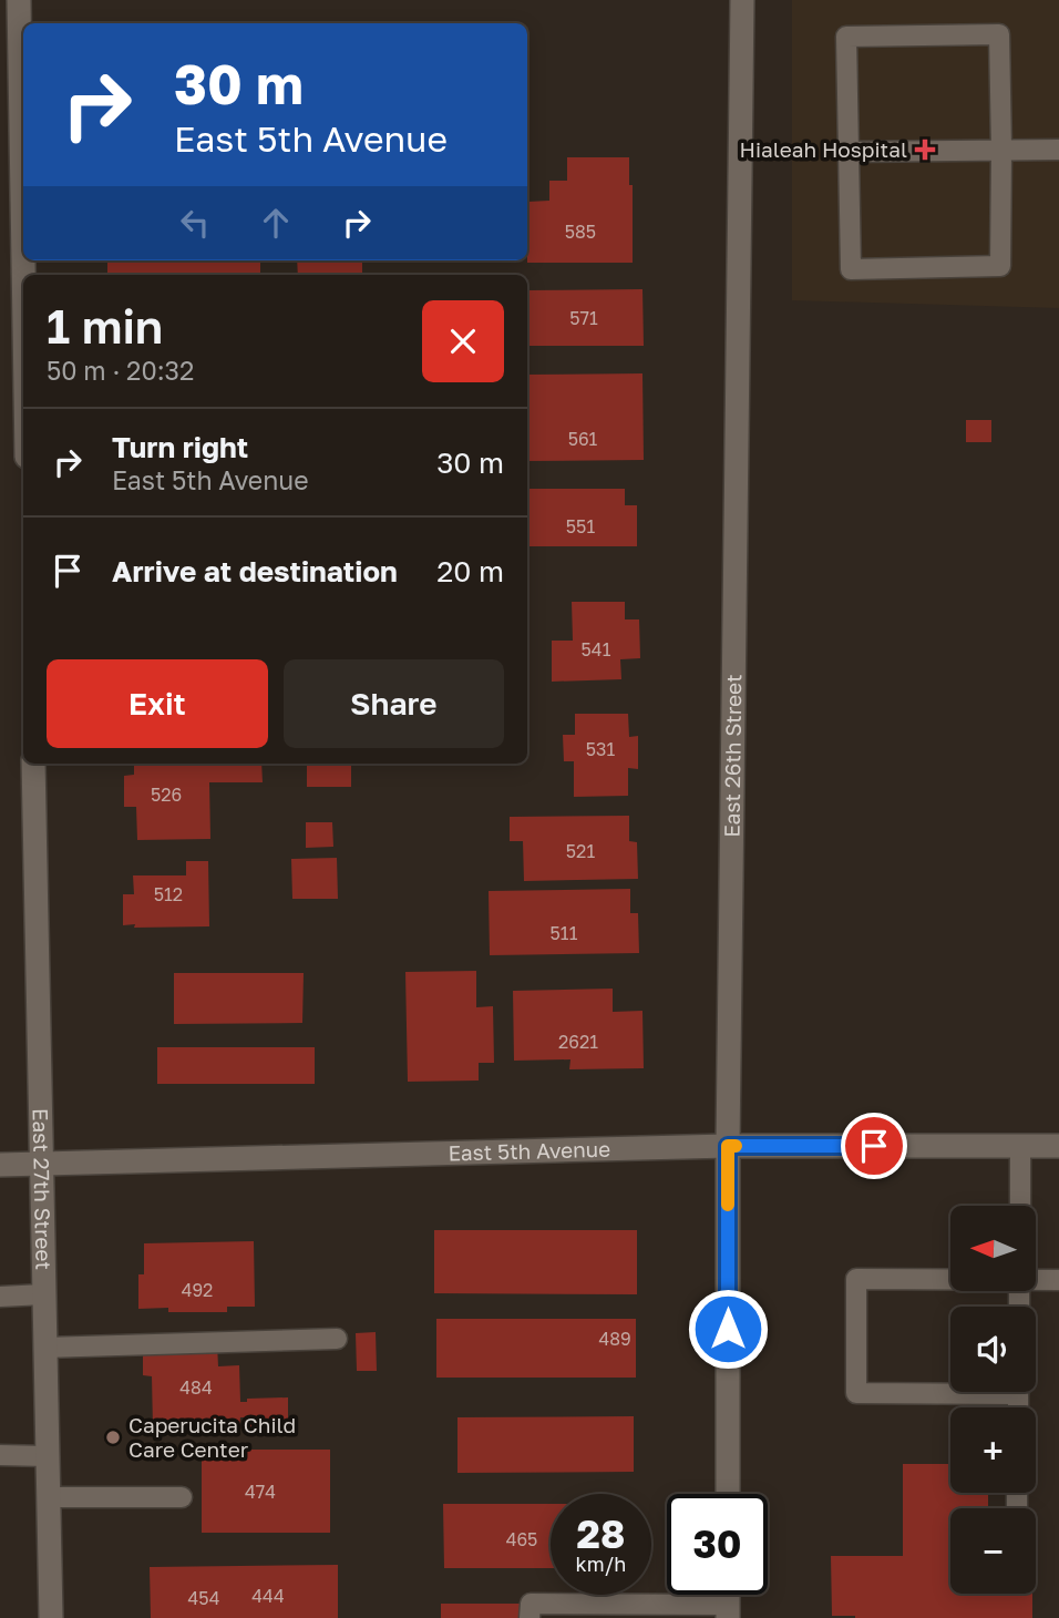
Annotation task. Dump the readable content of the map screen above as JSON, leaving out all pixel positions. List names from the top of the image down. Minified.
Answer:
{"streets":{"street":["East 26th Street","East 5th Avenue","East 27th Street"]},"crossings":[["East 26th Street","East 5th Avenue"],["East 5th Avenue","East 27th Street"]],"places":{"health":["Hialeah Hospital"],"other":["Caperucita Child Care Center"]},"house_numbers":["585","571","561","551","541","531","526","521","512","511","2621","492","489","484","474","465","444","454"],"north":"left","page":{"turn":["30 m","East 5th Avenue"],"heading":["1 min","50 m · 20:32"],"list":[{"name":"Turn right","note":"East 5th Avenue","value":"30 m"},{"name":"Arrive at destination","value":"20 m"}],"buttons":["Exit","Share"],"map_buttons":["+","−"],"speed":"28 km/h","limit":"30"}}
